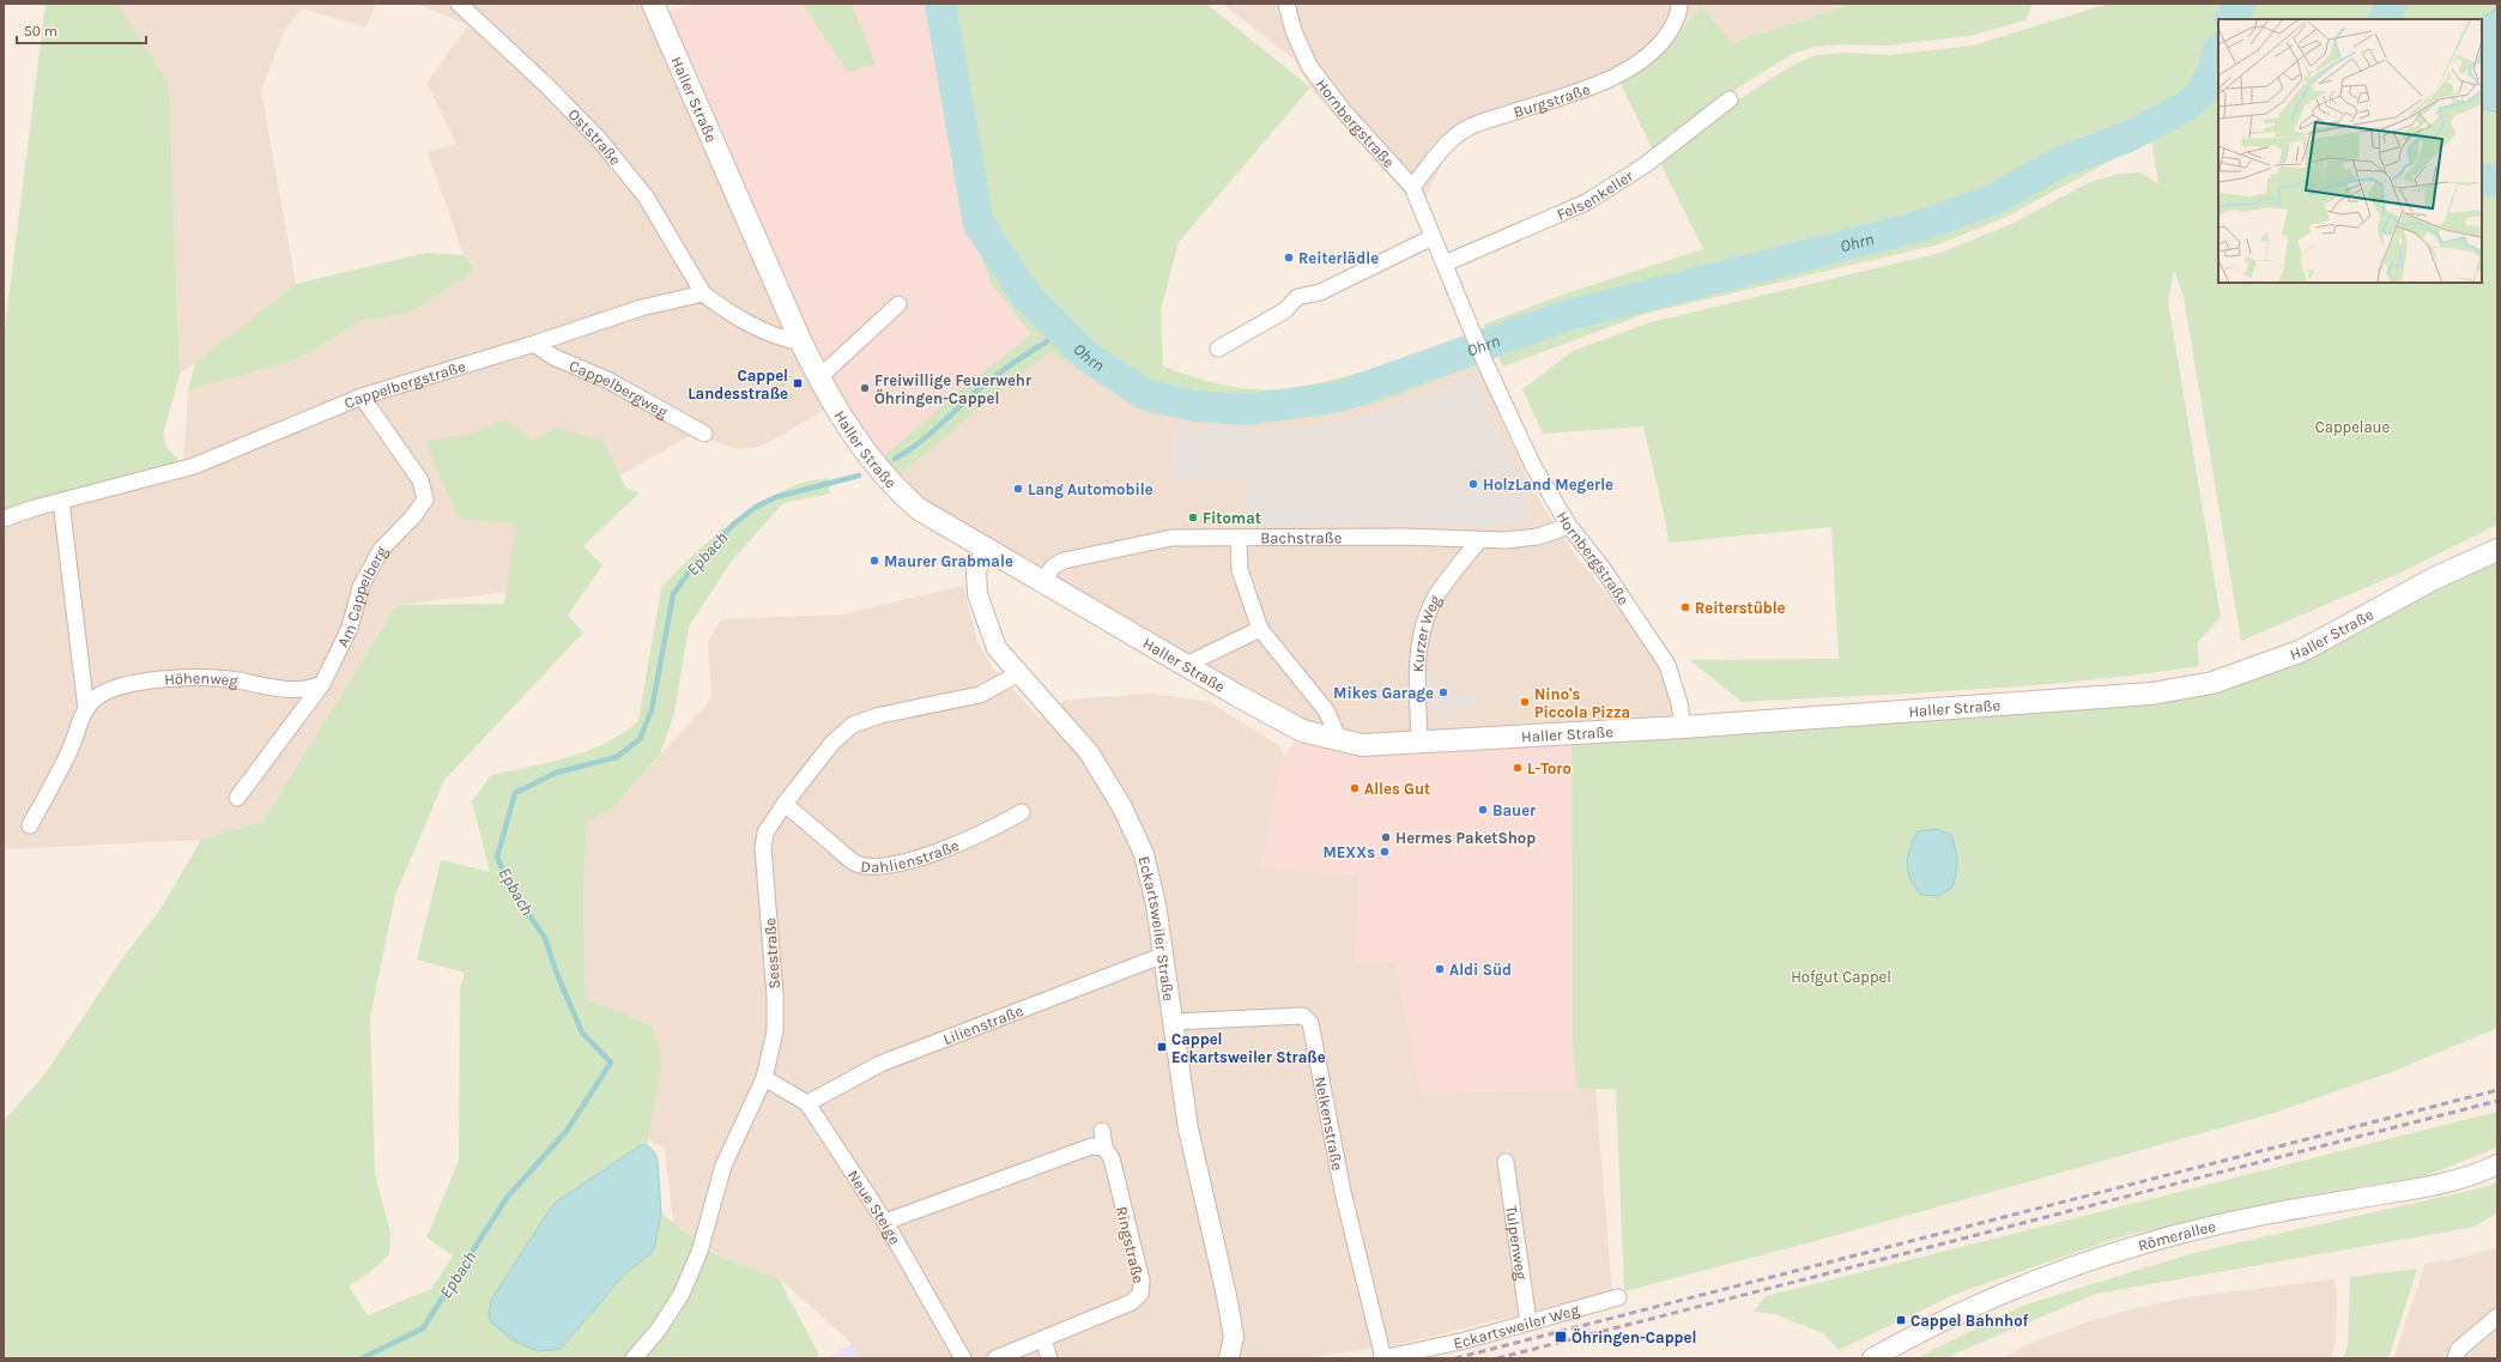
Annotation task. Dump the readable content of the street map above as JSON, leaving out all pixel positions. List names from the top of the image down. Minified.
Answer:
{"streets":{"main road":["Haller Straße"],"street":["Burgstraße","Hornbergstraße","Oststraße","Felsenkeller","Cappelbergstraße","Cappelbergweg","Bachstraße","Am Cappelberg","Kurzer Weg","Höhenweg","Dahlienstraße","Eckartsweiler Straße","Seestraße","Lilienstraße","Nelkenstraße","Neue Steige","Römerallee","Tulpenweg","Ringstraße","Eckartsweiler Weg"]},"crossings":[["Haller Straße","Hornbergstraße"],["Haller Straße","Bachstraße"],["Haller Straße","Kurzer Weg"],["Haller Straße","Eckartsweiler Straße"],["Burgstraße","Hornbergstraße"],["Hornbergstraße","Felsenkeller"],["Hornbergstraße","Bachstraße"],["Oststraße","Cappelbergstraße"],["Cappelbergstraße","Cappelbergweg"],["Cappelbergstraße","Am Cappelberg"],["Cappelbergstraße","Höhenweg"],["Bachstraße","Kurzer Weg"],["Am Cappelberg","Höhenweg"],["Dahlienstraße","Seestraße"],["Eckartsweiler Straße","Seestraße"],["Eckartsweiler Straße","Lilienstraße"],["Eckartsweiler Straße","Nelkenstraße"],["Seestraße","Neue Steige"],["Lilienstraße","Neue Steige"],["Nelkenstraße","Eckartsweiler Weg"],["Tulpenweg","Eckartsweiler Weg"]],"water":["Ohrn","Epbach"],"parks":["Cappelaue","Hofgut Cappel"],"places":{"other":["Reiterlädle","Freiwillige Feuerwehr Öhringen-Cappel","HolzLand Megerle","Lang Automobile","Fitomat","Maurer Grabmale","Reiterstüble","Mikes Garage","Nino's Piccola Pizza","L-Toro","Alles Gut","Bauer","Hermes PaketShop","MEXXs","Aldi Süd"],"transit":["Cappel Landesstraße","Cappel Eckartsweiler Straße","Cappel Bahnhof","Öhringen-Cappel"]},"scale_bar":"50 m"}
